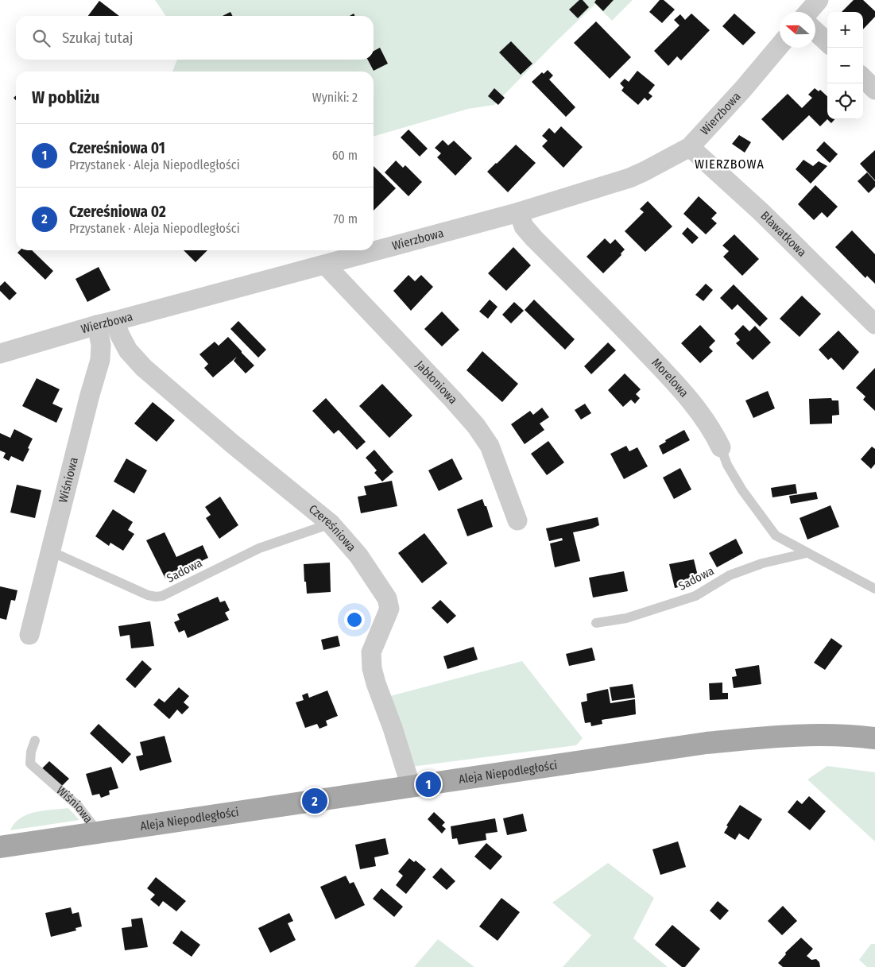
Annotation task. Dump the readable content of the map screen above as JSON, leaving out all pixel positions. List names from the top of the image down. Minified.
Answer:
{"streets":{"main road":["Aleja Niepodległości"],"street":["Wierzbowa","Bławatkowa","Morelowa","Jabłoniowa","Wiśniowa","Czereśniowa"],"lane":["Sadowa"]},"crossings":[["Wierzbowa","Bławatkowa"],["Wierzbowa","Morelowa"],["Wierzbowa","Jabłoniowa"],["Wierzbowa","Wiśniowa"],["Wierzbowa","Czereśniowa"],["Morelowa","Sadowa"],["Wiśniowa","Czereśniowa"],["Wiśniowa","Sadowa"],["Wiśniowa","Aleja Niepodległości"],["Czereśniowa","Sadowa"],["Czereśniowa","Aleja Niepodległości"]],"districts":["WIERZBOWA"],"north":"left","page":{"map_buttons":["+","−"],"search":"Szukaj tutaj","heading":["W pobliżu","Wyniki: 2"],"list":[{"mark":"1","name":"Czereśniowa 01","note":"Przystanek · Aleja Niepodległości","value":"60 m"},{"mark":"2","name":"Czereśniowa 02","note":"Przystanek · Aleja Niepodległości","value":"70 m"}],"pins":["1","2"]}}
